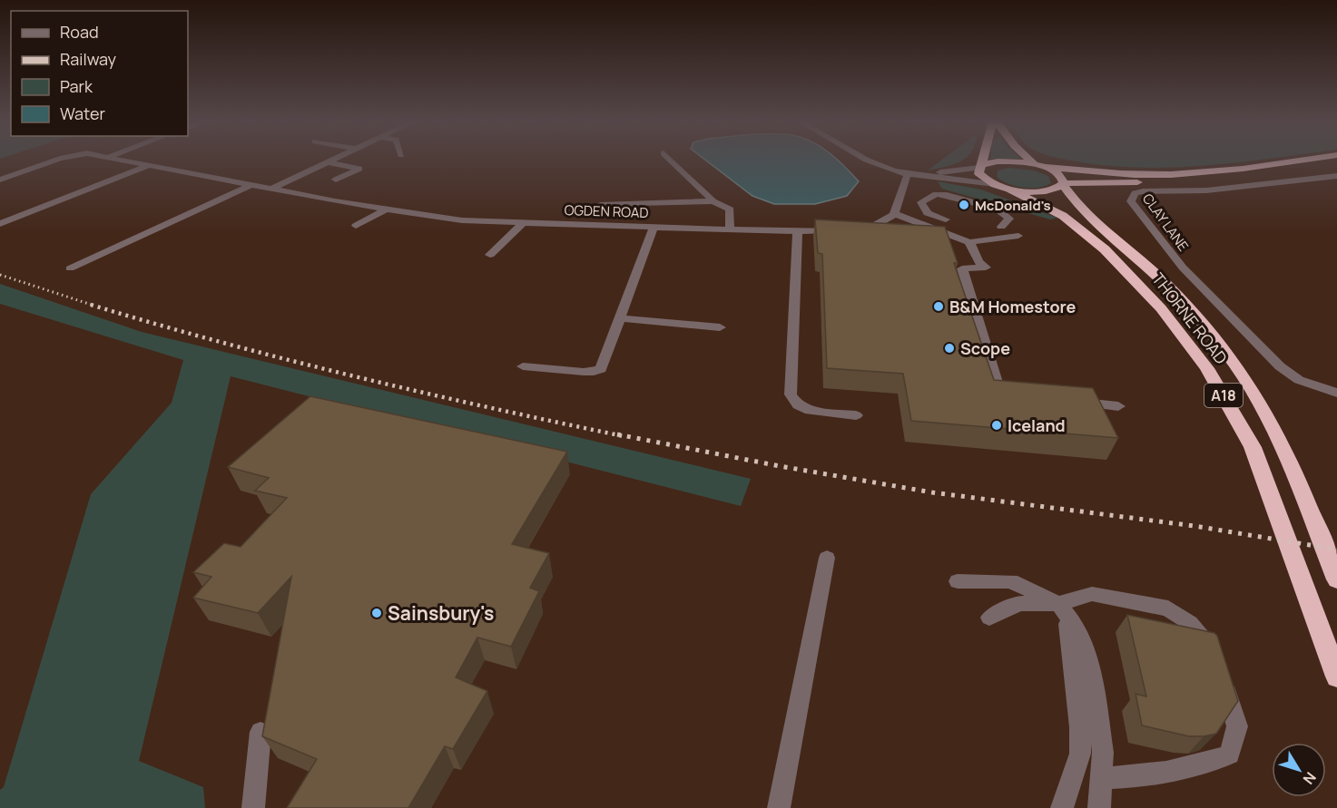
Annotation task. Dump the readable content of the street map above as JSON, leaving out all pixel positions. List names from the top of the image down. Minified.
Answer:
{"streets":{"highway":["THORNE ROAD","A18"],"street":["OGDEN ROAD","CLAY LANE"]},"places":["McDonald's","B&M Homestore","Scope","Iceland","Sainsbury's"],"legend":["Road","Railway","Park","Water"],"north":"bottom right"}
